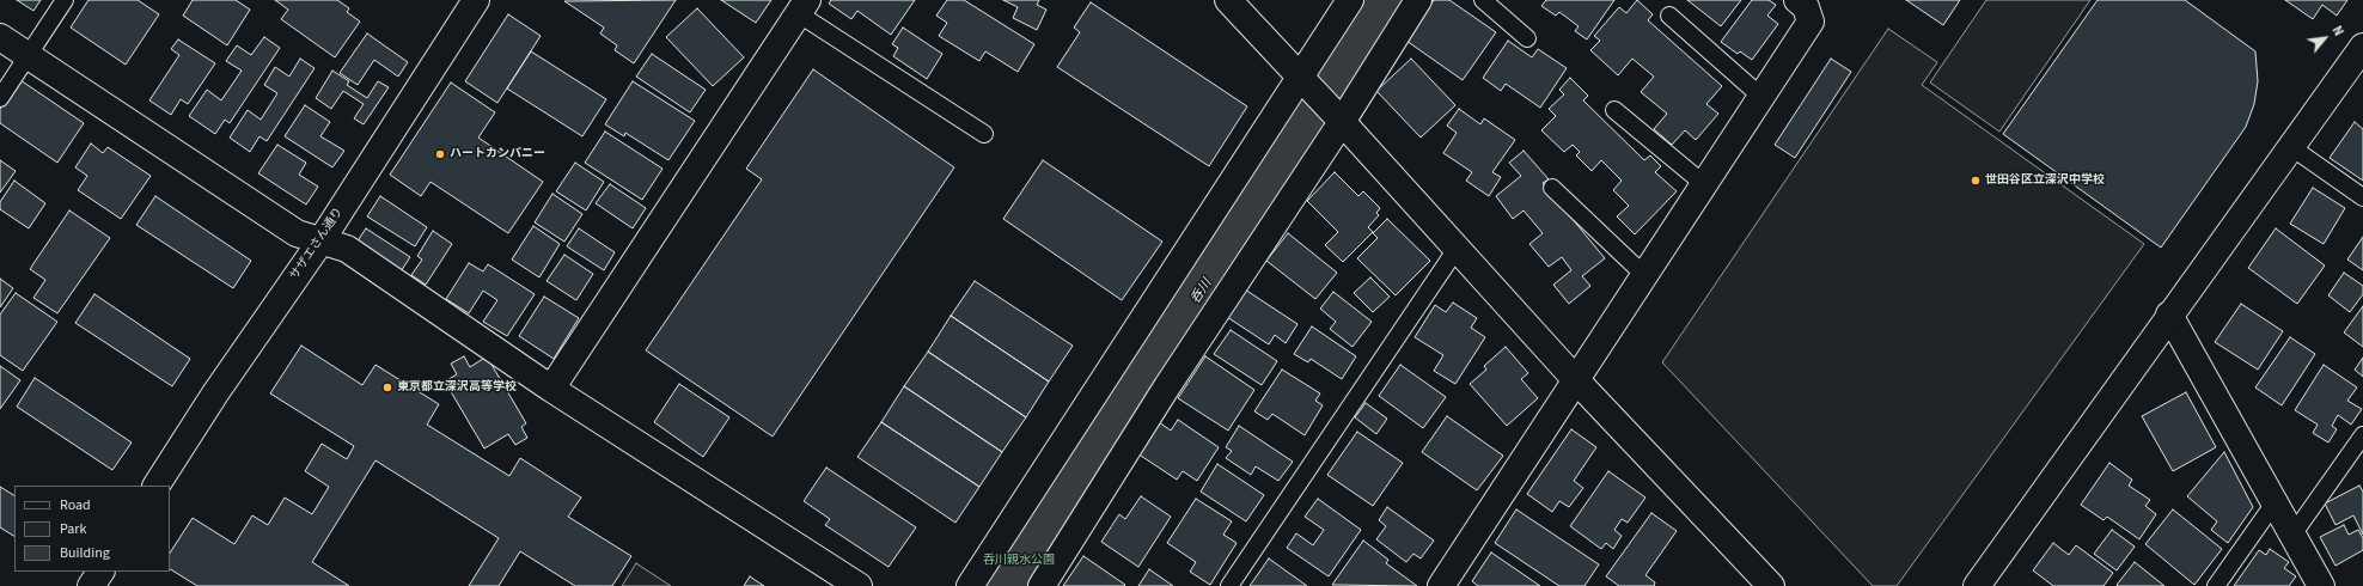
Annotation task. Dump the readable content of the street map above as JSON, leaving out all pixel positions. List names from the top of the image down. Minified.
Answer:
{"streets":{"street":["サザエさん通り"]},"water":["呑川"],"parks":["呑川親水公園"],"places":["ハートカンパニー","世田谷区立深沢中学校","東京都立深沢高等学校"],"legend":["Road","Park","Building"],"north":"top right"}
